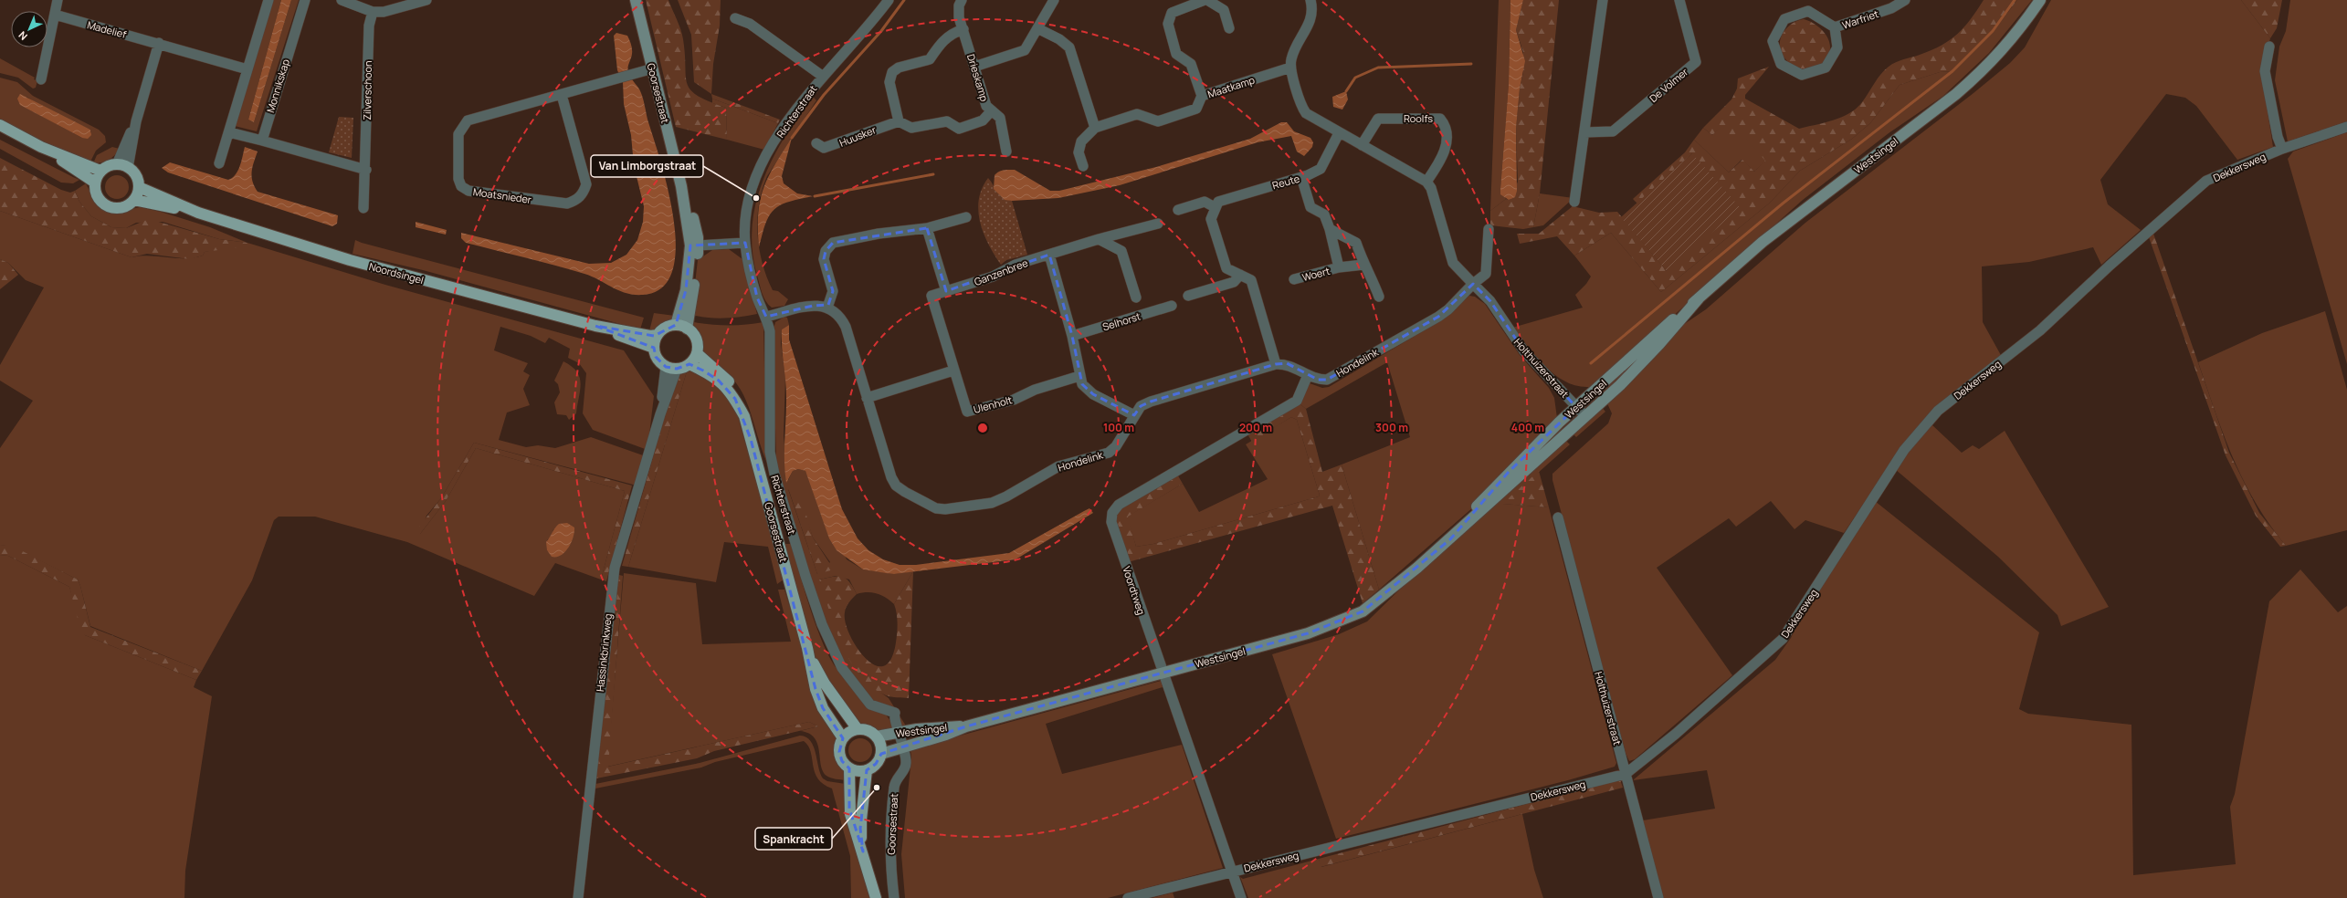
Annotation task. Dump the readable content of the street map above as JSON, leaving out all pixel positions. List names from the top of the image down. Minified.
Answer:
{"streets":{"main road":["Goorsestraat","Westsingel","Noordsingel"],"street":["Warfriet","Madelief","Drieskamp","De Volmer","Monnikskap","Maatkamp","Zilverschoon","Richterstraat","Roolfs","Huusker","Dekkersweg","Reute","Moatsnieder","Ganzenbree","Woert","Selhorst","Hondelink","Holthuizerstraat","Ulenholt","Voordtweg","Hassinkbrinkweg"]},"crossings":[["Goorsestraat","Richterstraat"],["Goorsestraat","Westsingel"],["Goorsestraat","Moatsnieder"],["Goorsestraat","Noordsingel"],["Goorsestraat","Hassinkbrinkweg"],["Richterstraat","Westsingel"],["Westsingel","Holthuizerstraat"],["Westsingel","Voordtweg"],["Dekkersweg","Holthuizerstraat"],["Dekkersweg","Voordtweg"],["Reute","Woert"],["Ganzenbree","Ulenholt"],["Noordsingel","Hassinkbrinkweg"],["Hondelink","Holthuizerstraat"],["Hondelink","Voordtweg"]],"places":["Van Limborgstraat","Spankracht"],"north":"bottom left","rings":["100 m","200 m","300 m","400 m"]}
